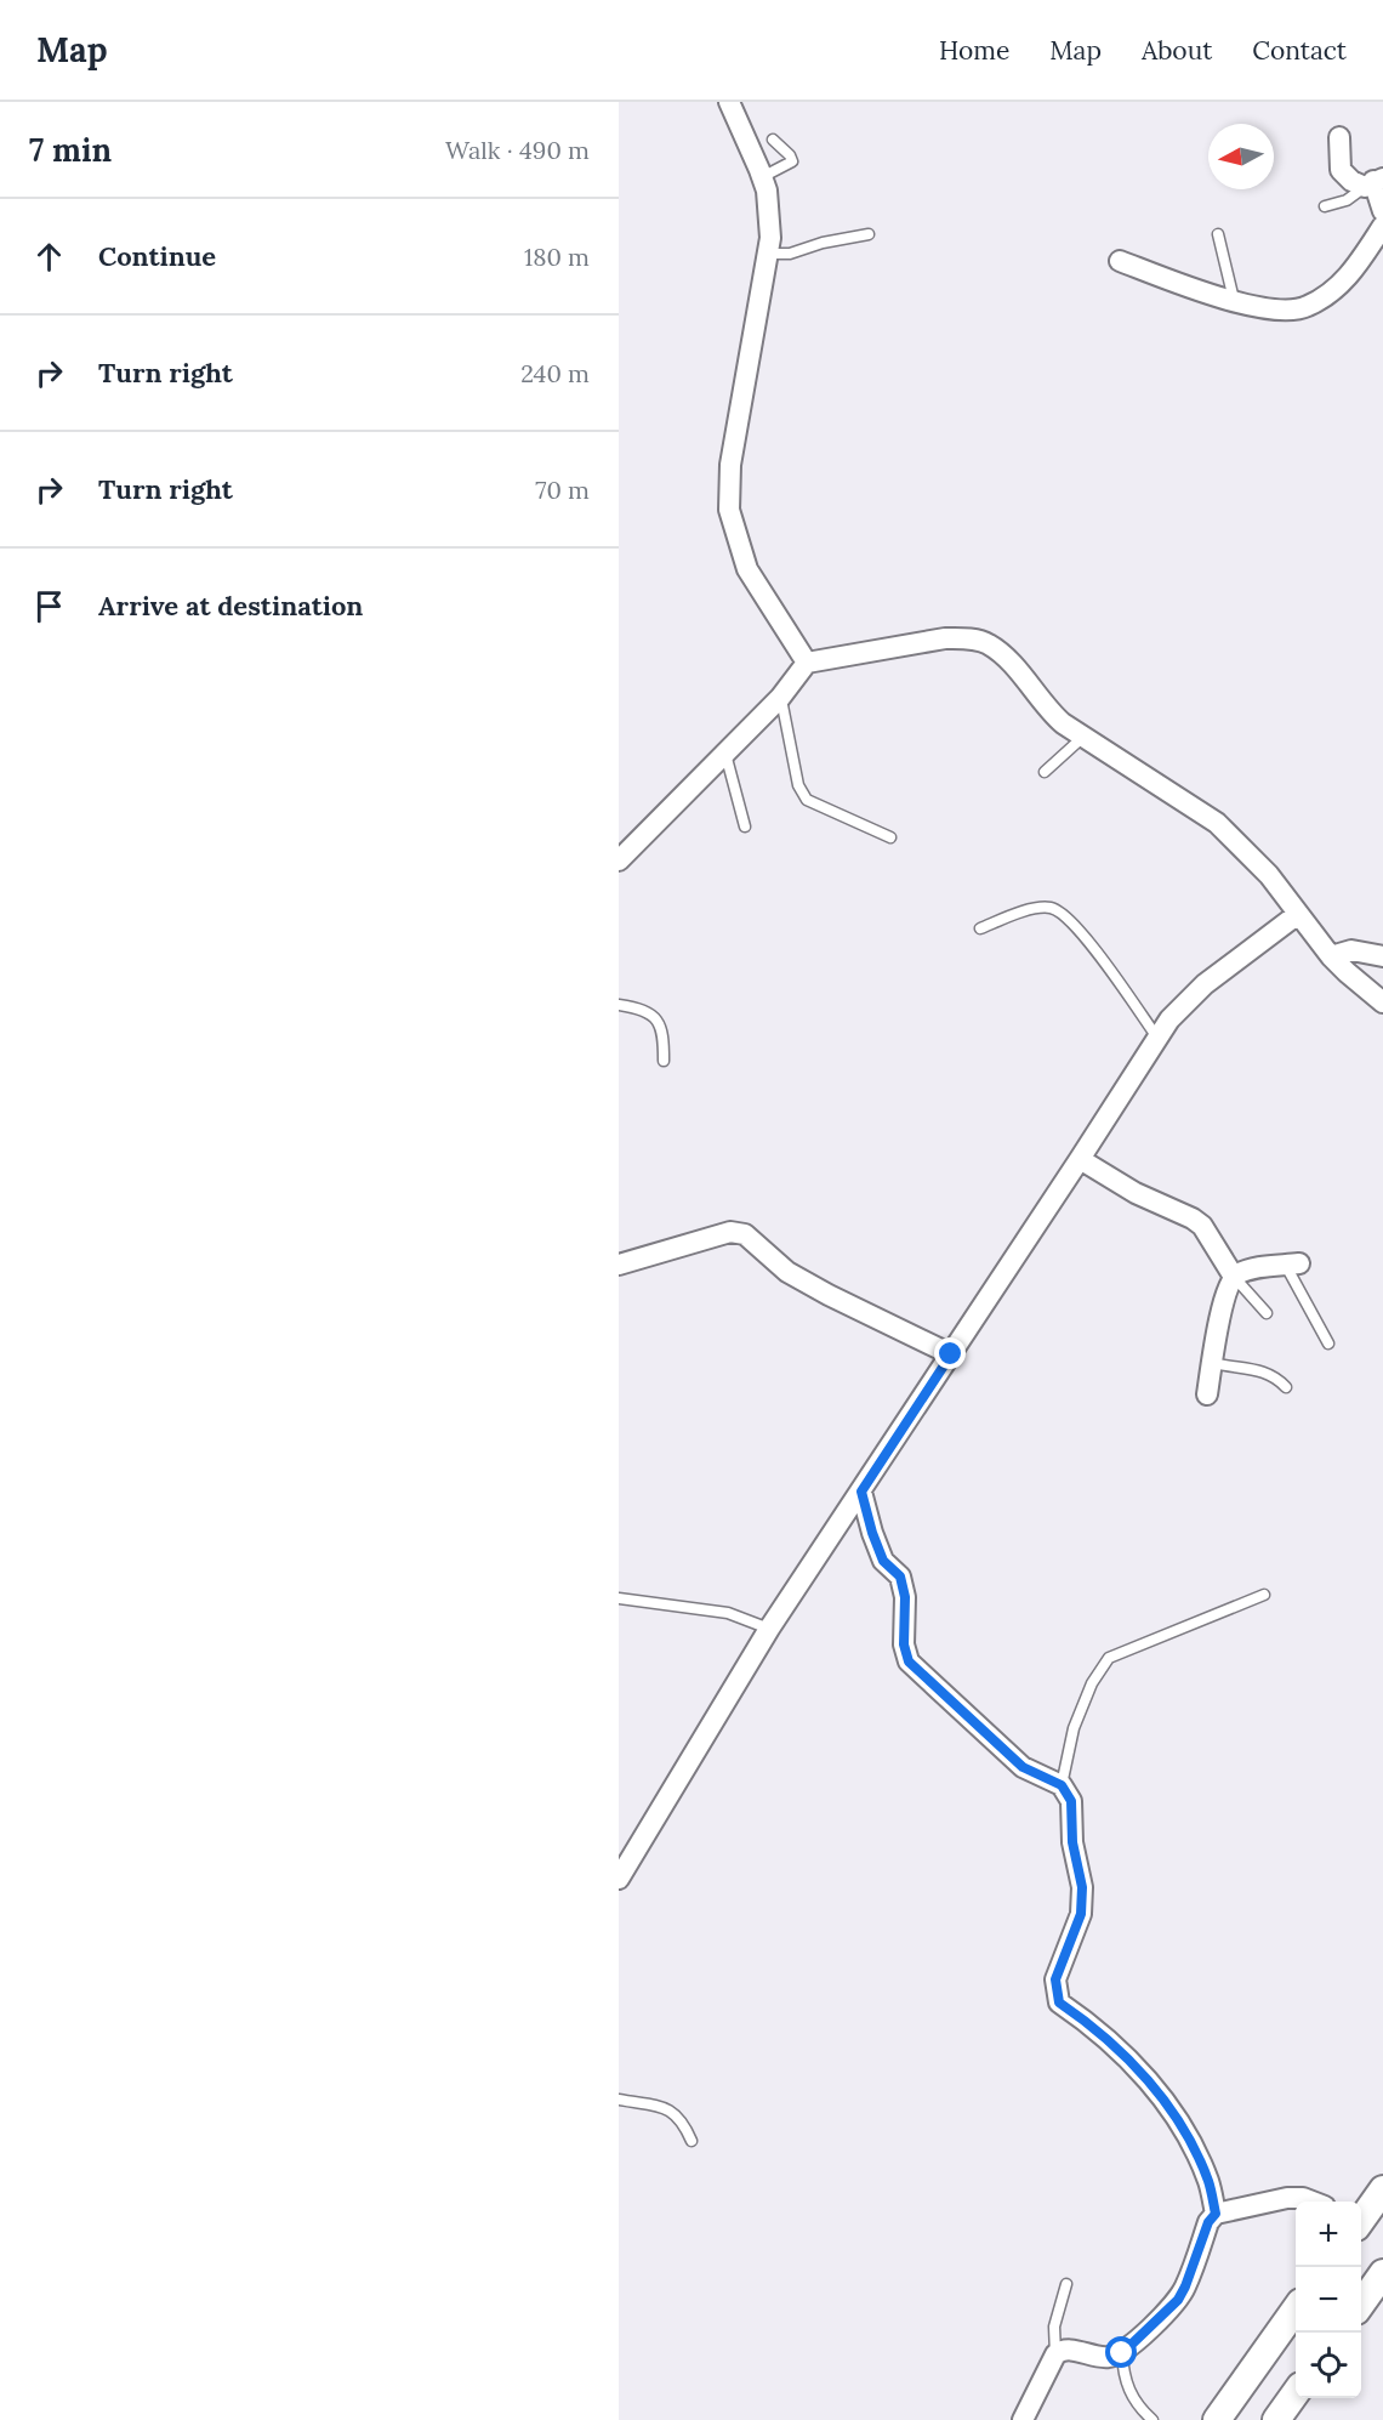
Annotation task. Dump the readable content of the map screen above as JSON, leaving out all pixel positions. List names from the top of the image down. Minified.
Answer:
{"north":"left","page":{"header":"Map","nav":["Home","Map","About","Contact"],"heading":["7 min","Walk · 490 m"],"list":[["Continue","180 m"],["Turn right","240 m"],["Turn right","70 m"],"Arrive at destination"],"map_buttons":["+","−"]}}
